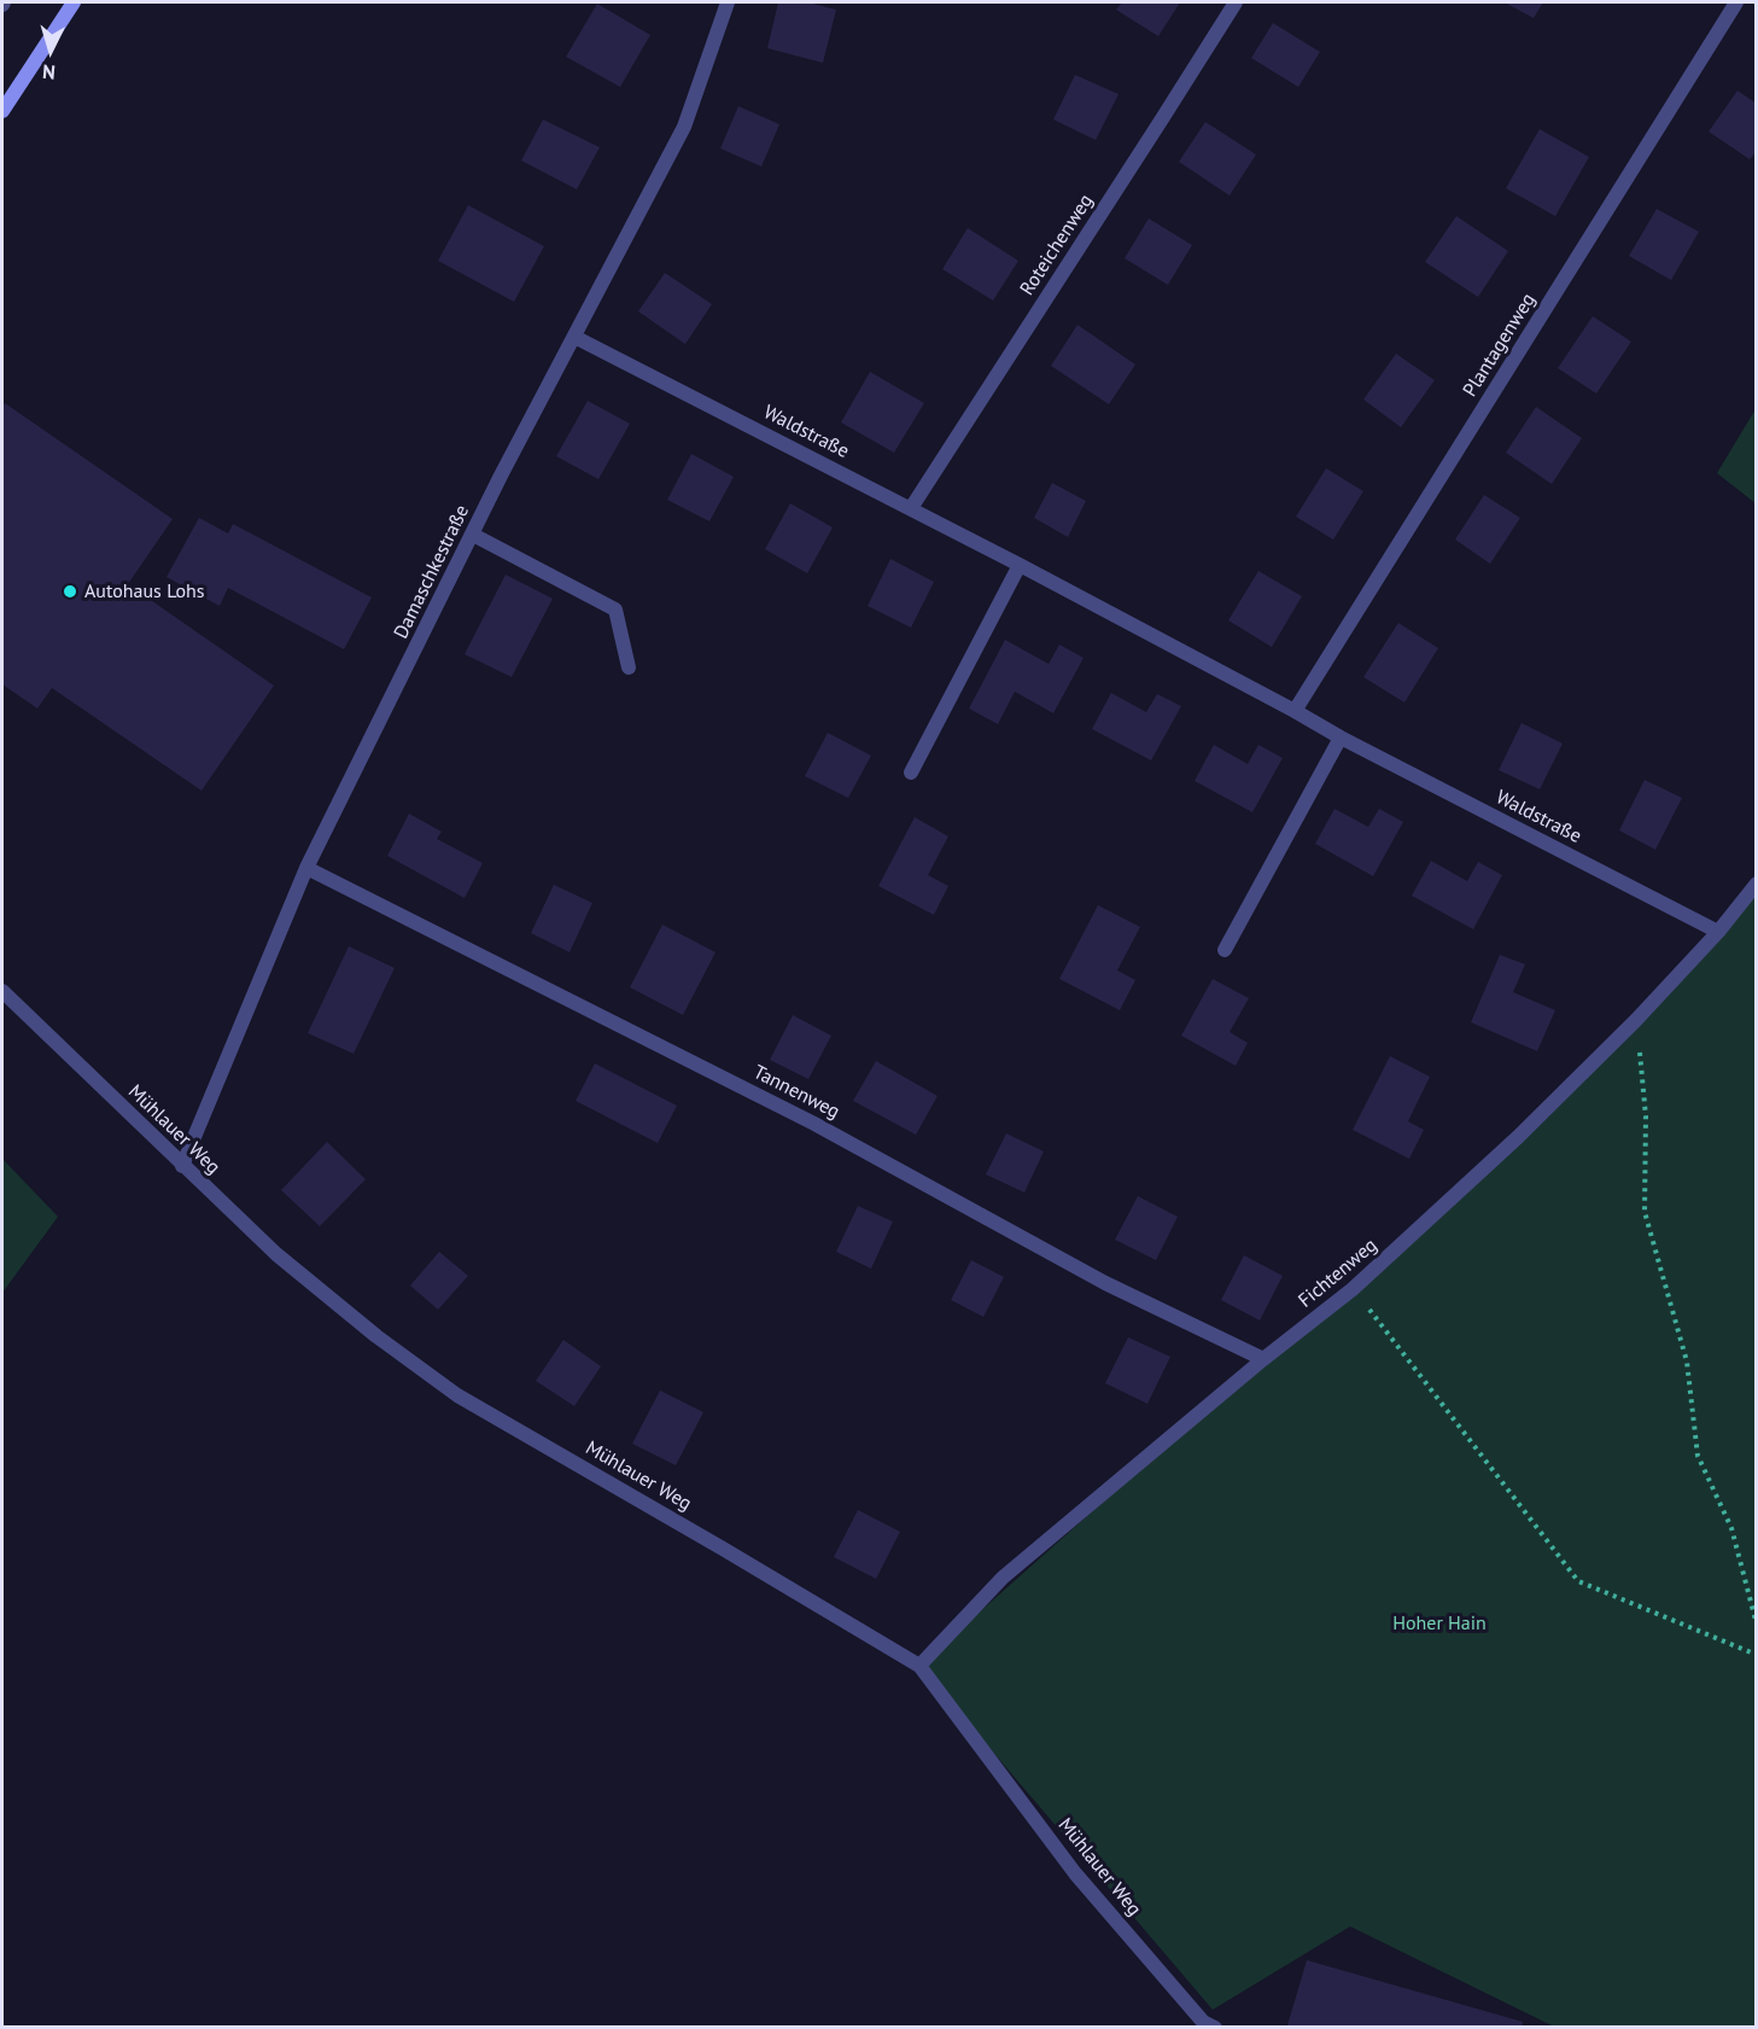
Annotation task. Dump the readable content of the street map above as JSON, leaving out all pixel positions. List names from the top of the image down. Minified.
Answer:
{"streets":{"street":["Roteichenweg","Plantagenweg","Waldstraße","Damaschkestraße","Tannenweg","Mühlauer Weg","Fichtenweg"]},"crossings":[["Roteichenweg","Waldstraße"],["Plantagenweg","Waldstraße"],["Waldstraße","Damaschkestraße"],["Waldstraße","Fichtenweg"],["Damaschkestraße","Tannenweg"],["Damaschkestraße","Mühlauer Weg"],["Tannenweg","Fichtenweg"],["Mühlauer Weg","Fichtenweg"]],"parks":["Hoher Hain"],"places":["Autohaus Lohs"],"north":"bottom"}
